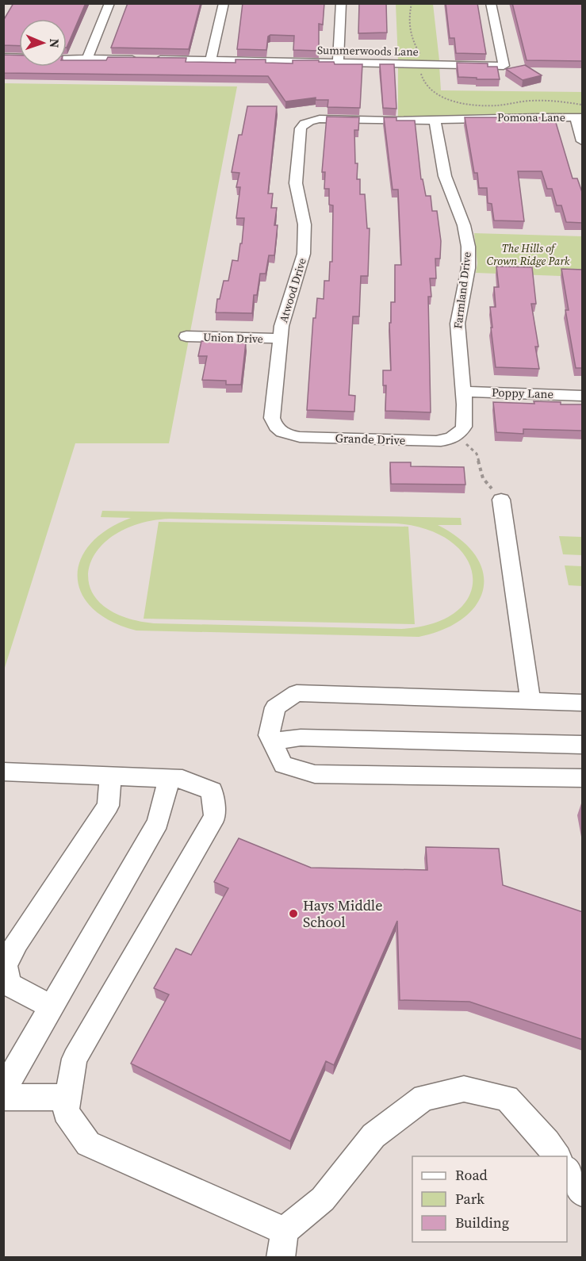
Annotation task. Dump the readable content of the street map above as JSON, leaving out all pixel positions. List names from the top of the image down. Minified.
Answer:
{"streets":{"street":["Summerwoods Lane","Pomona Lane","Atwood Drive","Farmland Drive","Union Drive","Poppy Lane","Grande Drive"]},"crossings":[["Pomona Lane","Atwood Drive"],["Pomona Lane","Farmland Drive"],["Atwood Drive","Union Drive"],["Atwood Drive","Grande Drive"],["Farmland Drive","Poppy Lane"],["Farmland Drive","Grande Drive"]],"parks":["The Hills of Crown Ridge Park"],"places":["Hays Middle School"],"legend":["Road","Park","Building"],"north":"right"}
